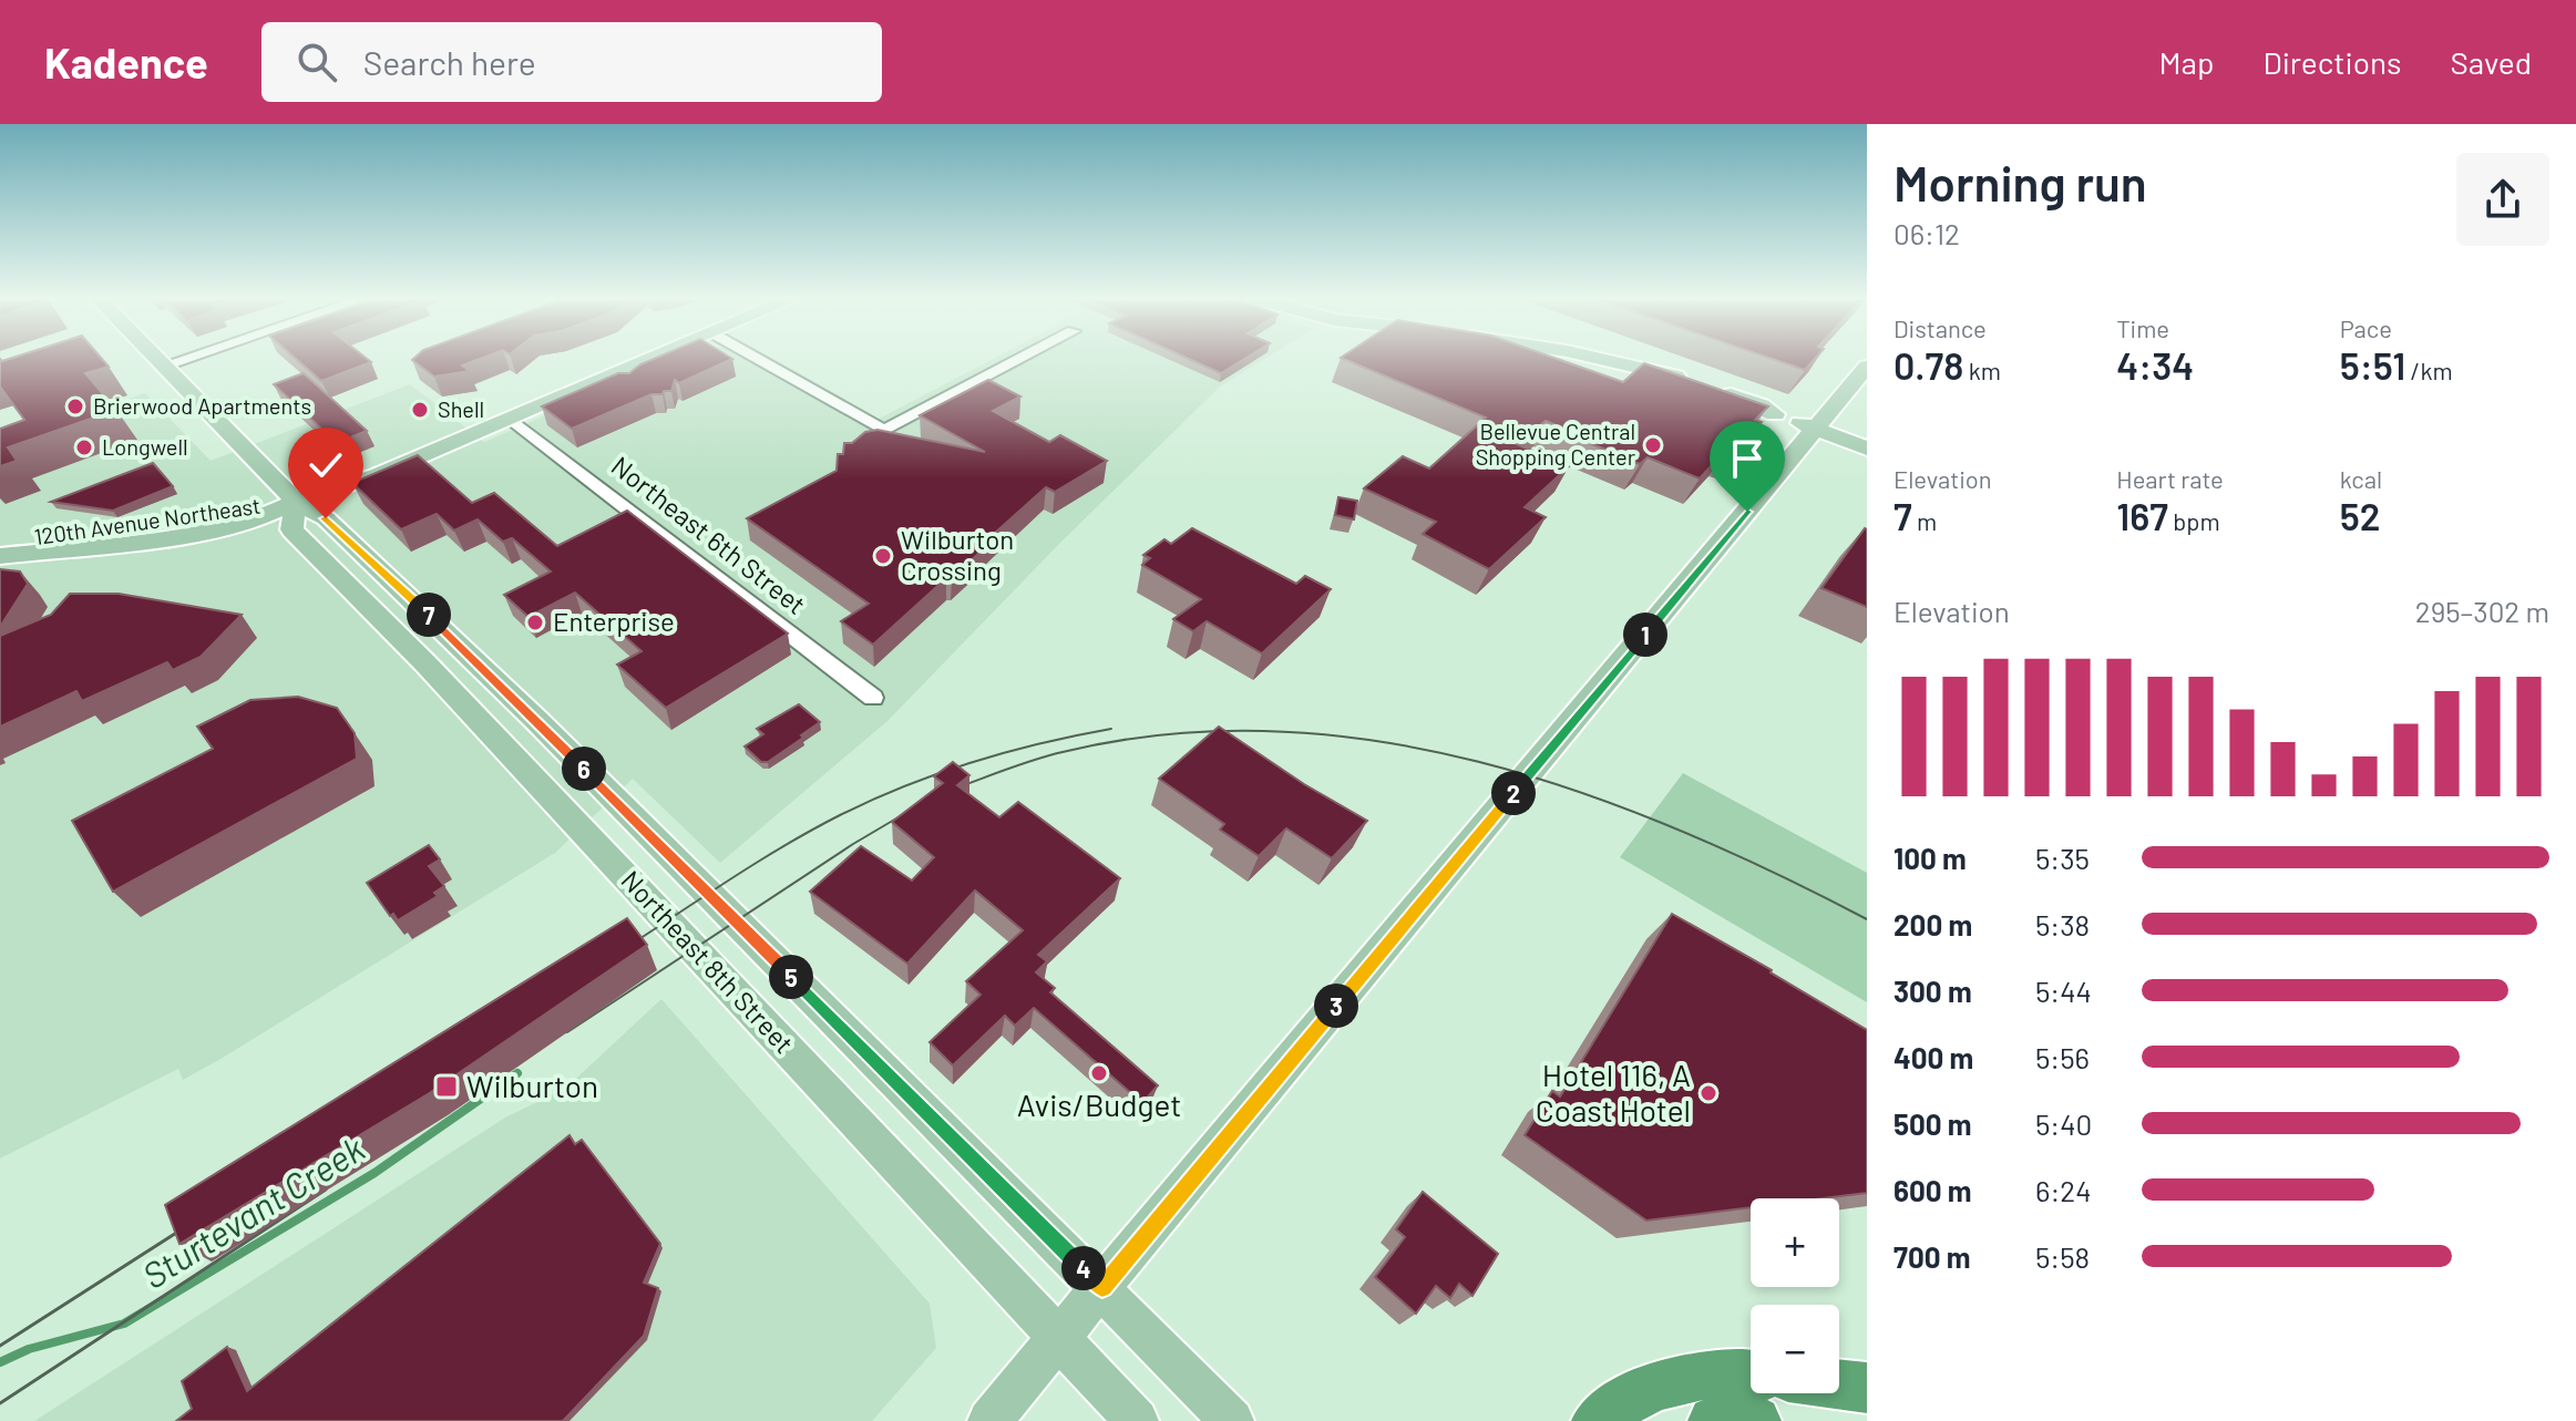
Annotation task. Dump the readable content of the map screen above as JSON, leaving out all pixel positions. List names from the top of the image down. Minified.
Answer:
{"streets":{"main road":["120th Avenue Northeast","Northeast 8th Street"],"street":["Northeast 6th Street"]},"crossings":[["120th Avenue Northeast","Northeast 6th Street"],["120th Avenue Northeast","Northeast 8th Street"]],"water":["Sturtevant Creek"],"places":{"other":["Brierwood Apartments","Shell","Bellevue Central Shopping Center","Longwell","Wilburton Crossing","Enterprise","Avis/Budget","Hotel 116, A Coast Hotel"],"transit":["Wilburton"]},"page":{"header":"Kadence","search":"Search here","nav":["Map","Directions","Saved"],"heading":["Morning run","06:12"],"stats":[["Distance","0.78 km"],["Time","4:34"],["Pace","5:51 /km"],["Elevation","7 m"],["Heart rate","167 bpm"],["kcal","52"]],"chart":["Elevation","295–302 m"],"pins":["7","1","6","2","5","3","4"],"list":[{"name":"100 m","note":"5:35"},{"name":"200 m","note":"5:38"},{"name":"300 m","note":"5:44"},{"name":"400 m","note":"5:56"},{"name":"500 m","note":"5:40"},{"name":"600 m","note":"6:24"},{"name":"700 m","note":"5:58"}],"map_buttons":["+","−"]}}
